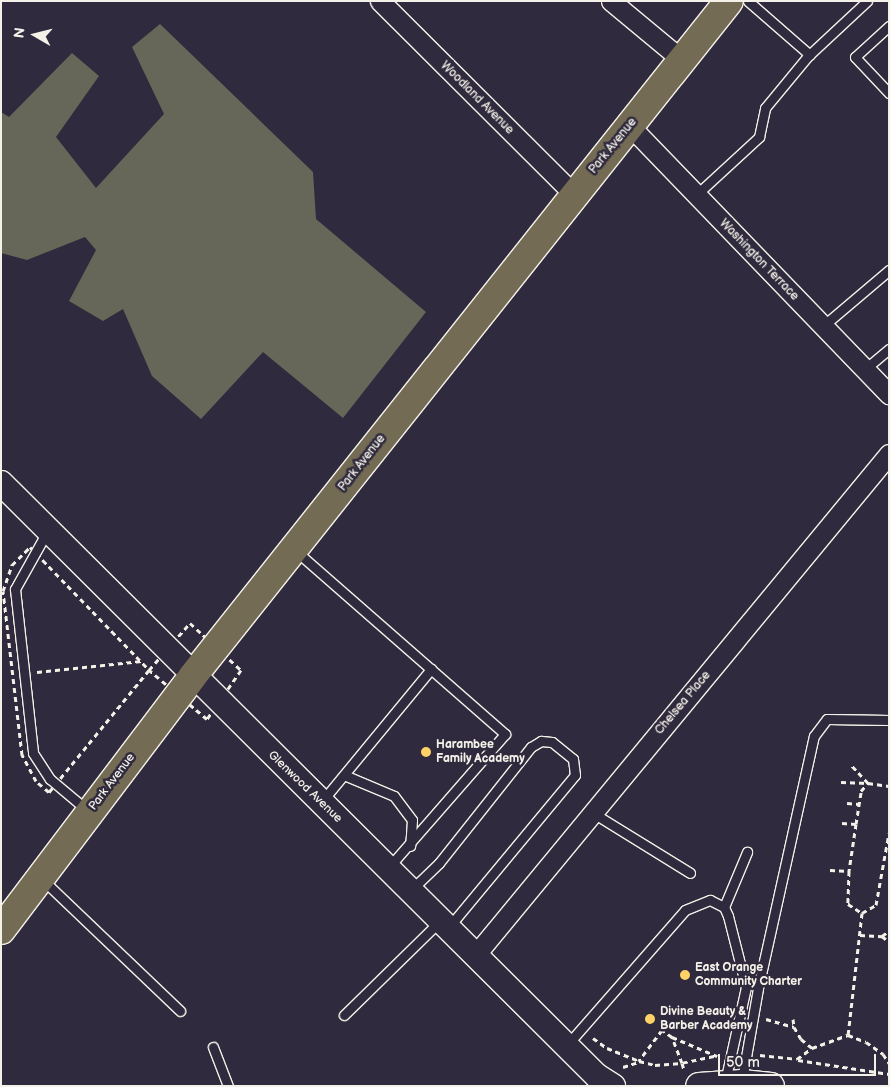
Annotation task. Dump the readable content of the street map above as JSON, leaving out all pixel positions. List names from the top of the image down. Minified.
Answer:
{"streets":{"main road":["Park Avenue"],"street":["Woodland Avenue","Washington Terrace","Chelsea Place","Glenwood Avenue"]},"crossings":[["Woodland Avenue","Park Avenue"],["Park Avenue","Washington Terrace"],["Park Avenue","Glenwood Avenue"],["Chelsea Place","Glenwood Avenue"]],"places":["Harambee Family Academy","East Orange Community Charter","Divine Beauty & Barber Academy"],"scale_bar":"50 m","north":"left"}
